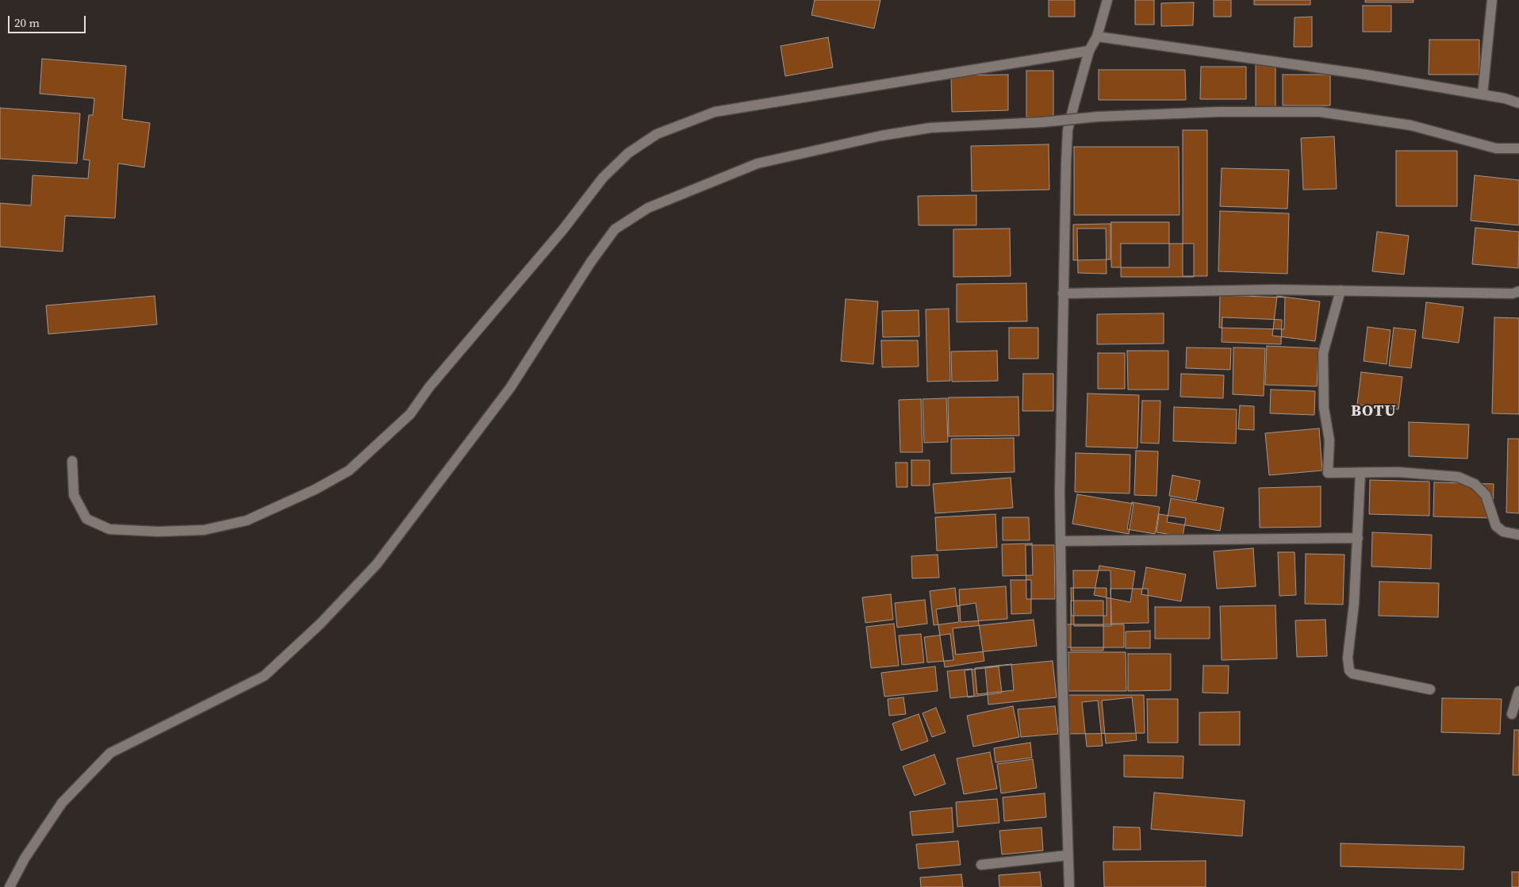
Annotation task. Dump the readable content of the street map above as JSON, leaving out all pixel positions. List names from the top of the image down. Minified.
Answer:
{"districts":["BOTU"],"scale_bar":"20 m"}
